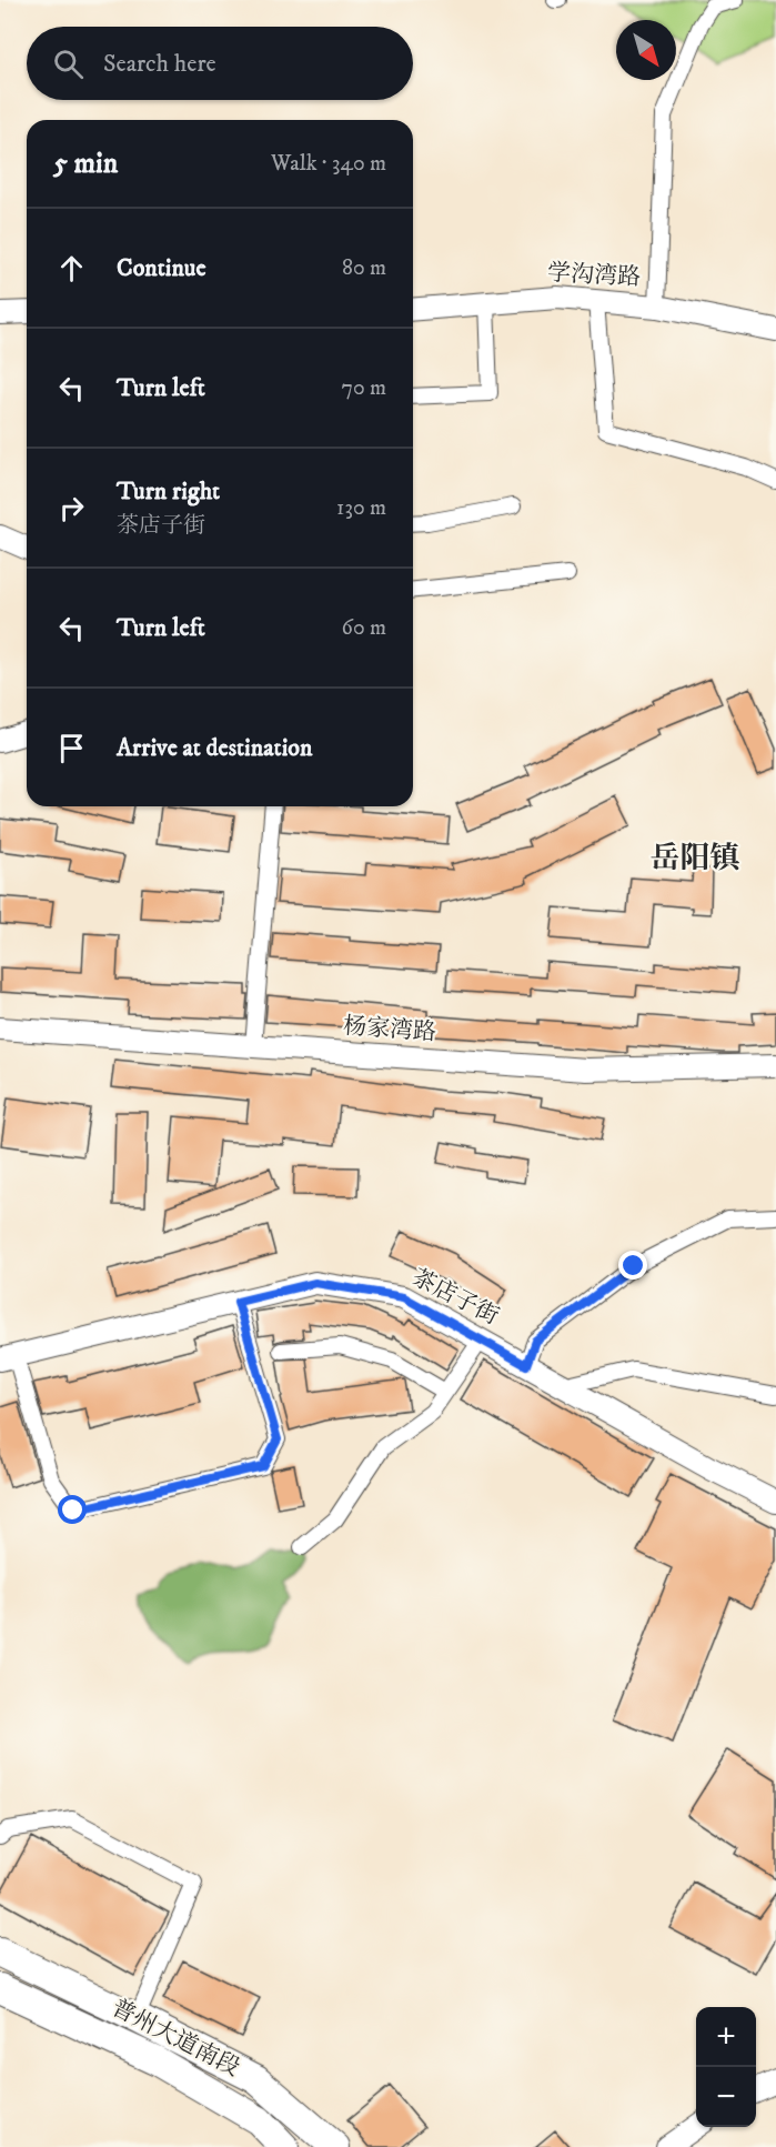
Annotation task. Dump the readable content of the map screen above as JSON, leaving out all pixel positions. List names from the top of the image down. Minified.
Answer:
{"streets":{"highway":["普州大道南段"],"street":["学沟湾路","杨家湾路","茶店子街"]},"districts":["岳阳镇"],"north":"bottom right","page":{"search":"Search here","heading":["5 min","Walk · 340 m"],"list":[["Continue","80 m"],["Turn left","70 m"],["Turn right","茶店子街","130 m"],["Turn left","60 m"],"Arrive at destination"],"map_buttons":["+","−"]}}
